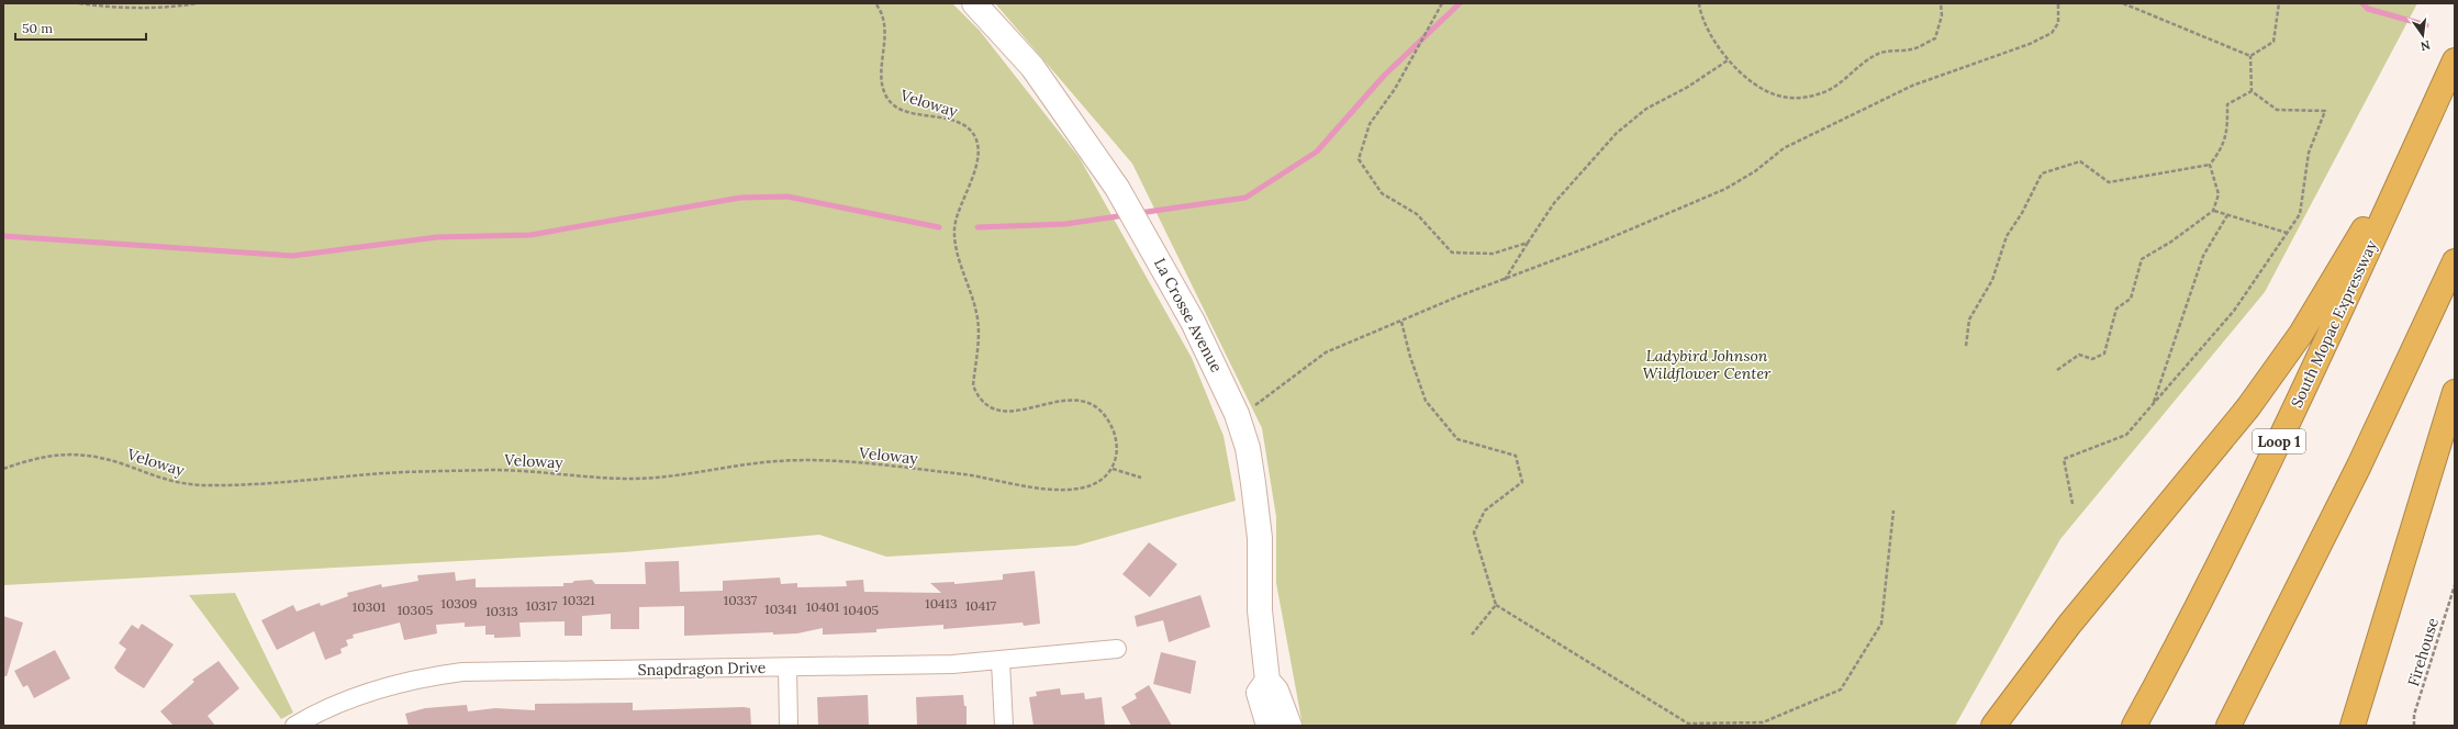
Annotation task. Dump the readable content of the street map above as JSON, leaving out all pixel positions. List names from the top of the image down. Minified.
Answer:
{"streets":{"highway":["South Mopac Expressway","Loop 1"],"street":["La Crosse Avenue","Snapdragon Drive"],"path":["Veloway","Firehouse"]},"parks":["Ladybird Johnson Wildflower Center"],"house_numbers":["10321","10337","10309","10413","10317","10417","10301","10401","10341","10305","10405","10313"],"scale_bar":"50 m","north":"bottom"}
